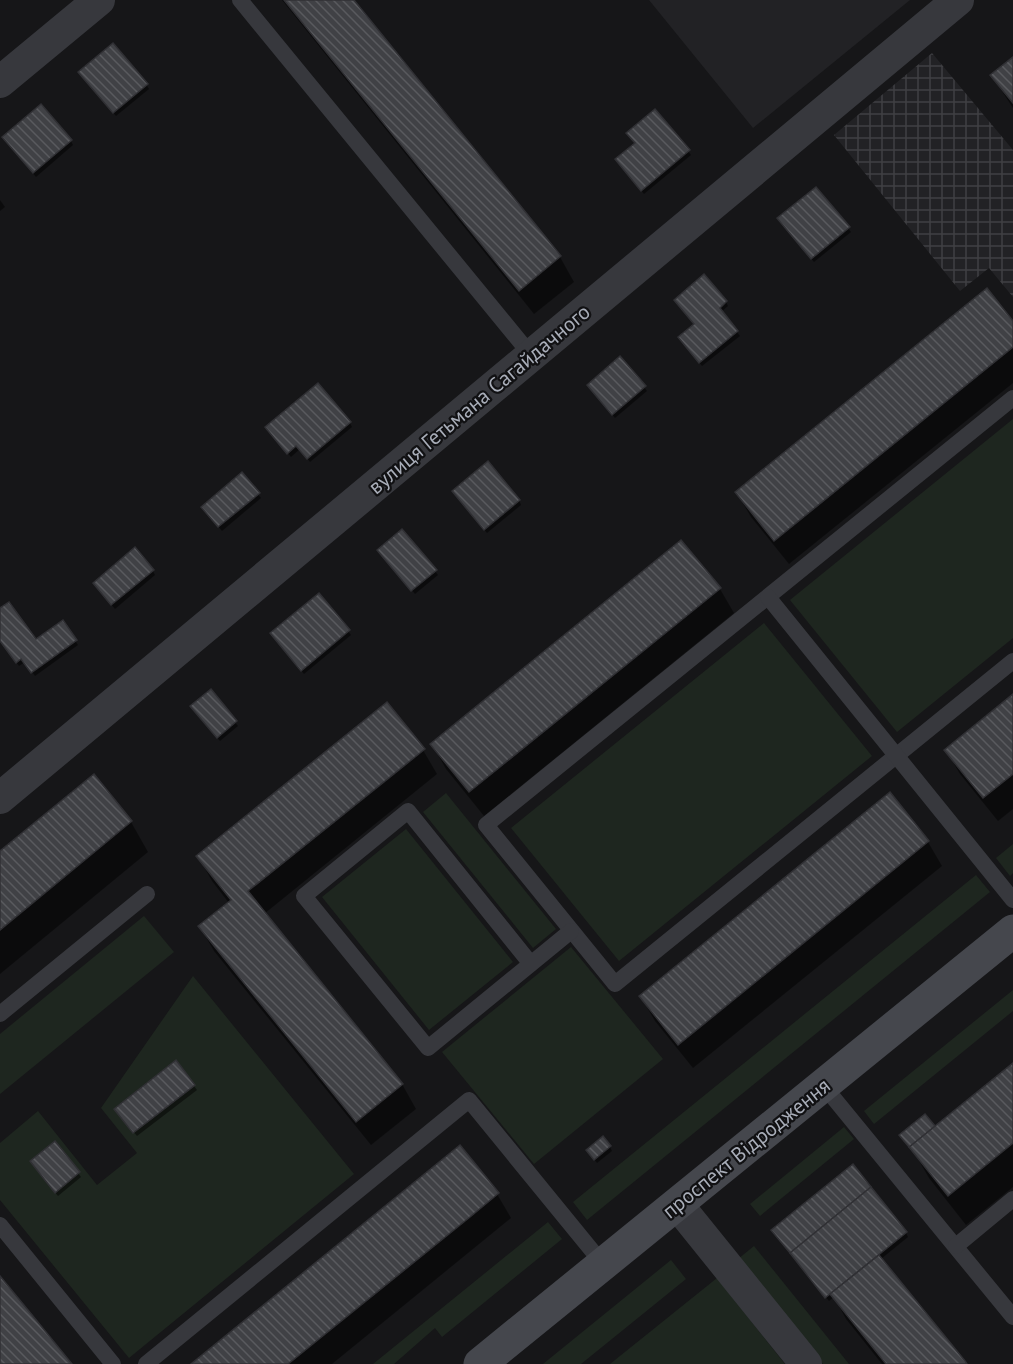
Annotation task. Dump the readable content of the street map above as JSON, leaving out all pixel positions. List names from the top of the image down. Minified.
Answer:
{"streets":{"main road":["проспект Відродження"],"street":["вулиця Гетьмана Сагайдачного"]}}
